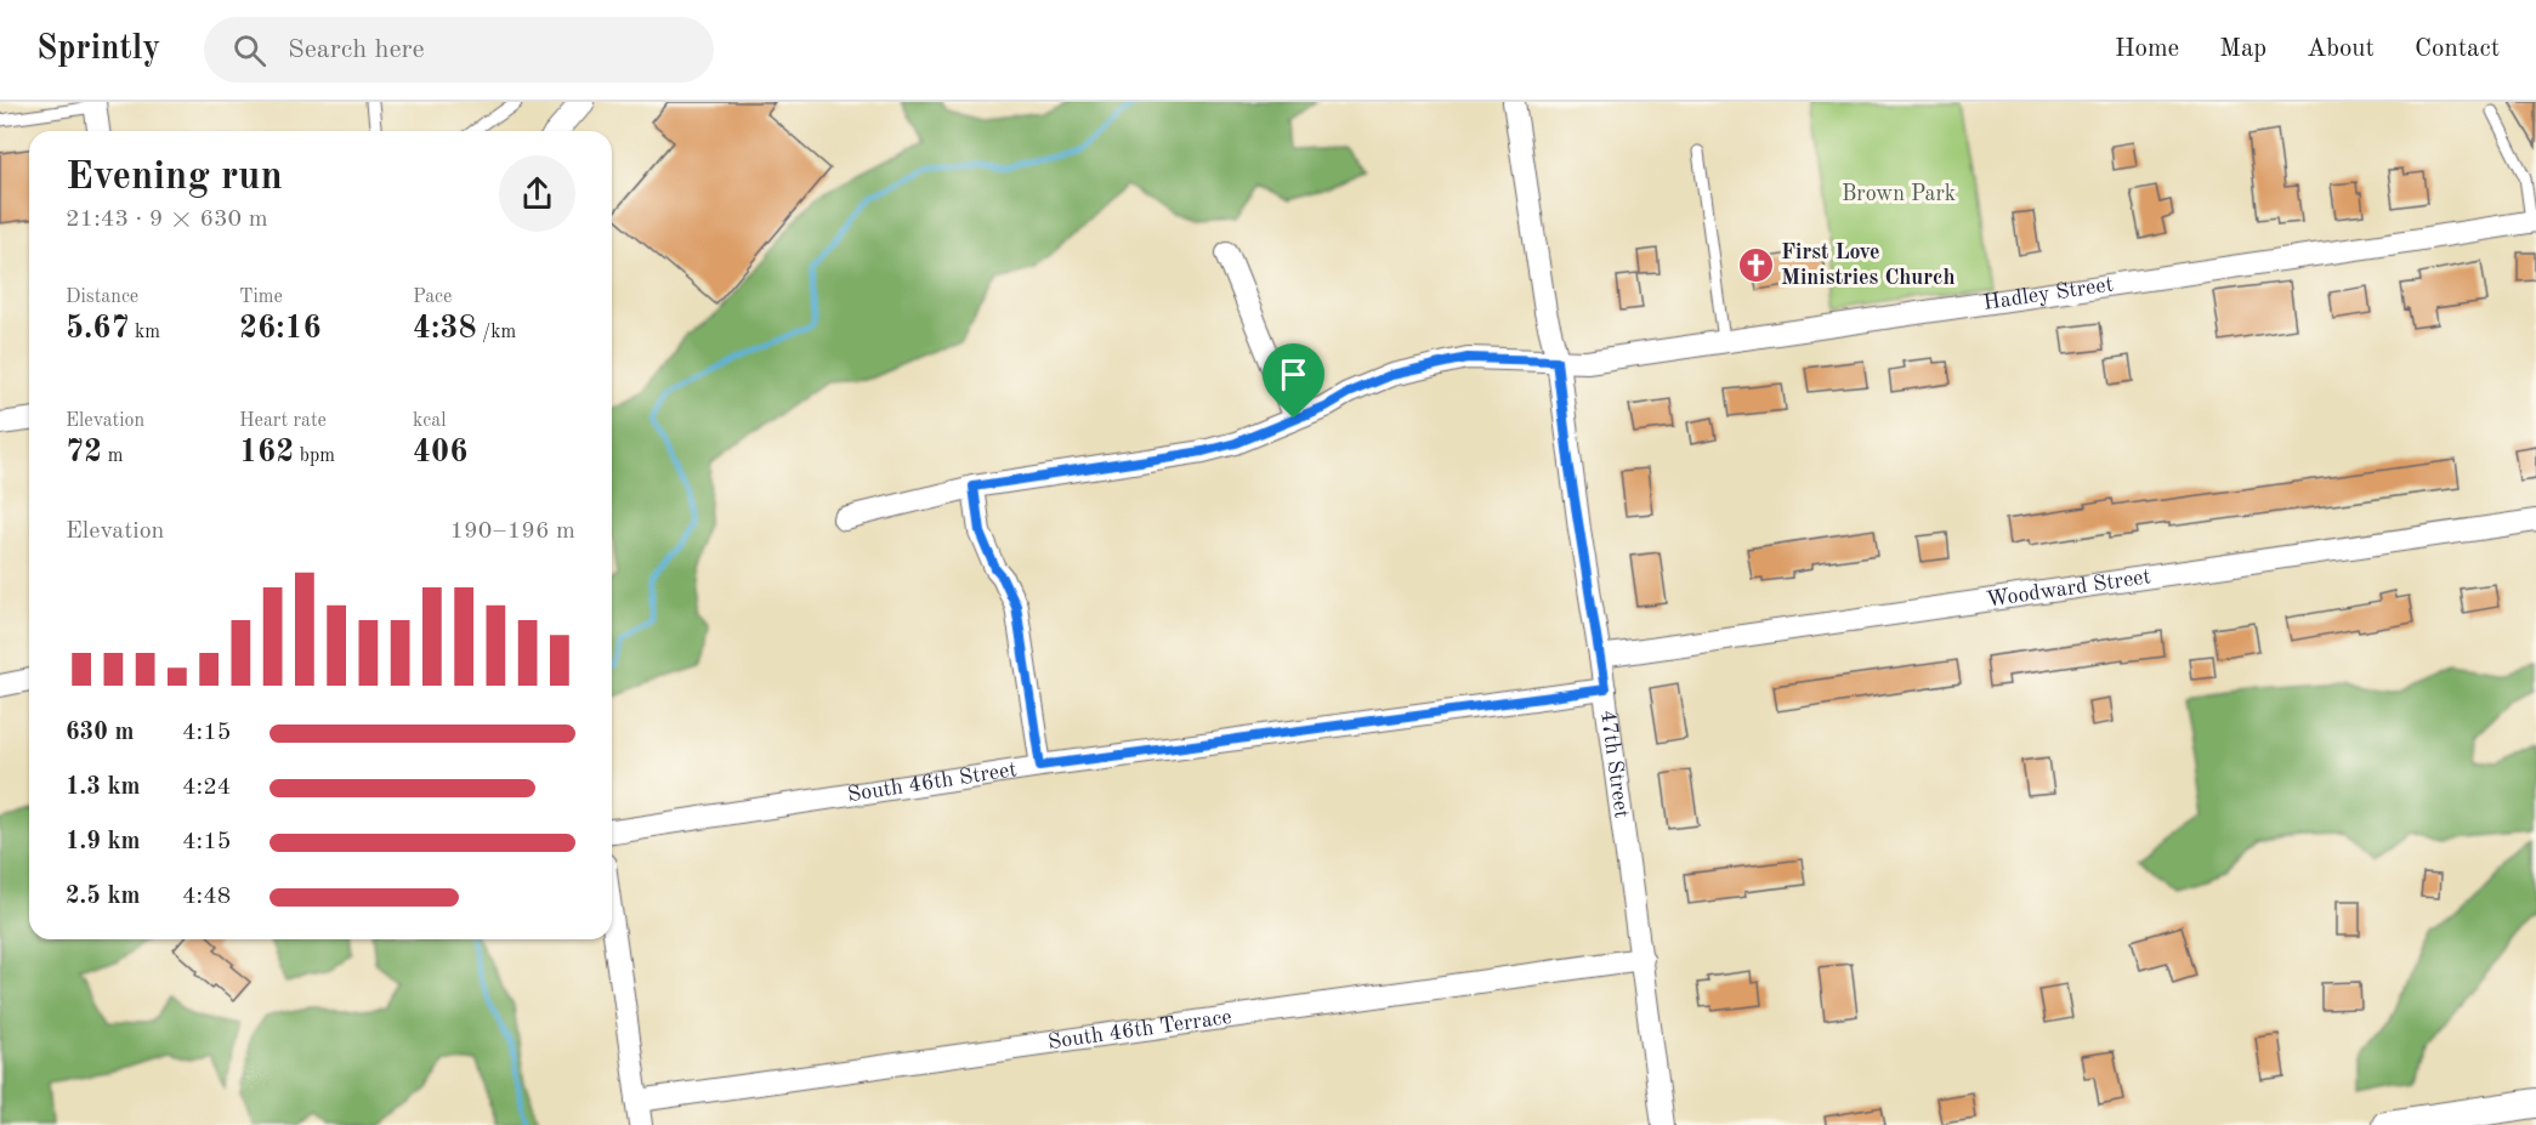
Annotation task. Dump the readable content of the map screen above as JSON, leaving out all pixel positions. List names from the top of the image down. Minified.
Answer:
{"streets":{"street":["Hadley Street","Woodward Street","47th Street","South 46th Street","South 46th Terrace"]},"crossings":[["Hadley Street","47th Street"],["Woodward Street","47th Street"],["47th Street","South 46th Street"],["47th Street","South 46th Terrace"]],"parks":["Brown Park"],"places":{"church":["First Love Ministries Church"]},"page":{"header":"Sprintly","search":"Search here","nav":["Home","Map","About","Contact"],"heading":["Evening run","21:43 · 9 × 630 m"],"stats":[["Distance","5.67 km"],["Time","26:16"],["Pace","4:38 /km"],["Elevation","72 m"],["Heart rate","162 bpm"],["kcal","406"]],"chart":["Elevation","190–196 m"],"list":[{"name":"630 m","note":"4:15"},{"name":"1.3 km","note":"4:24"},{"name":"1.9 km","note":"4:15"},{"name":"2.5 km","note":"4:48"}]}}
